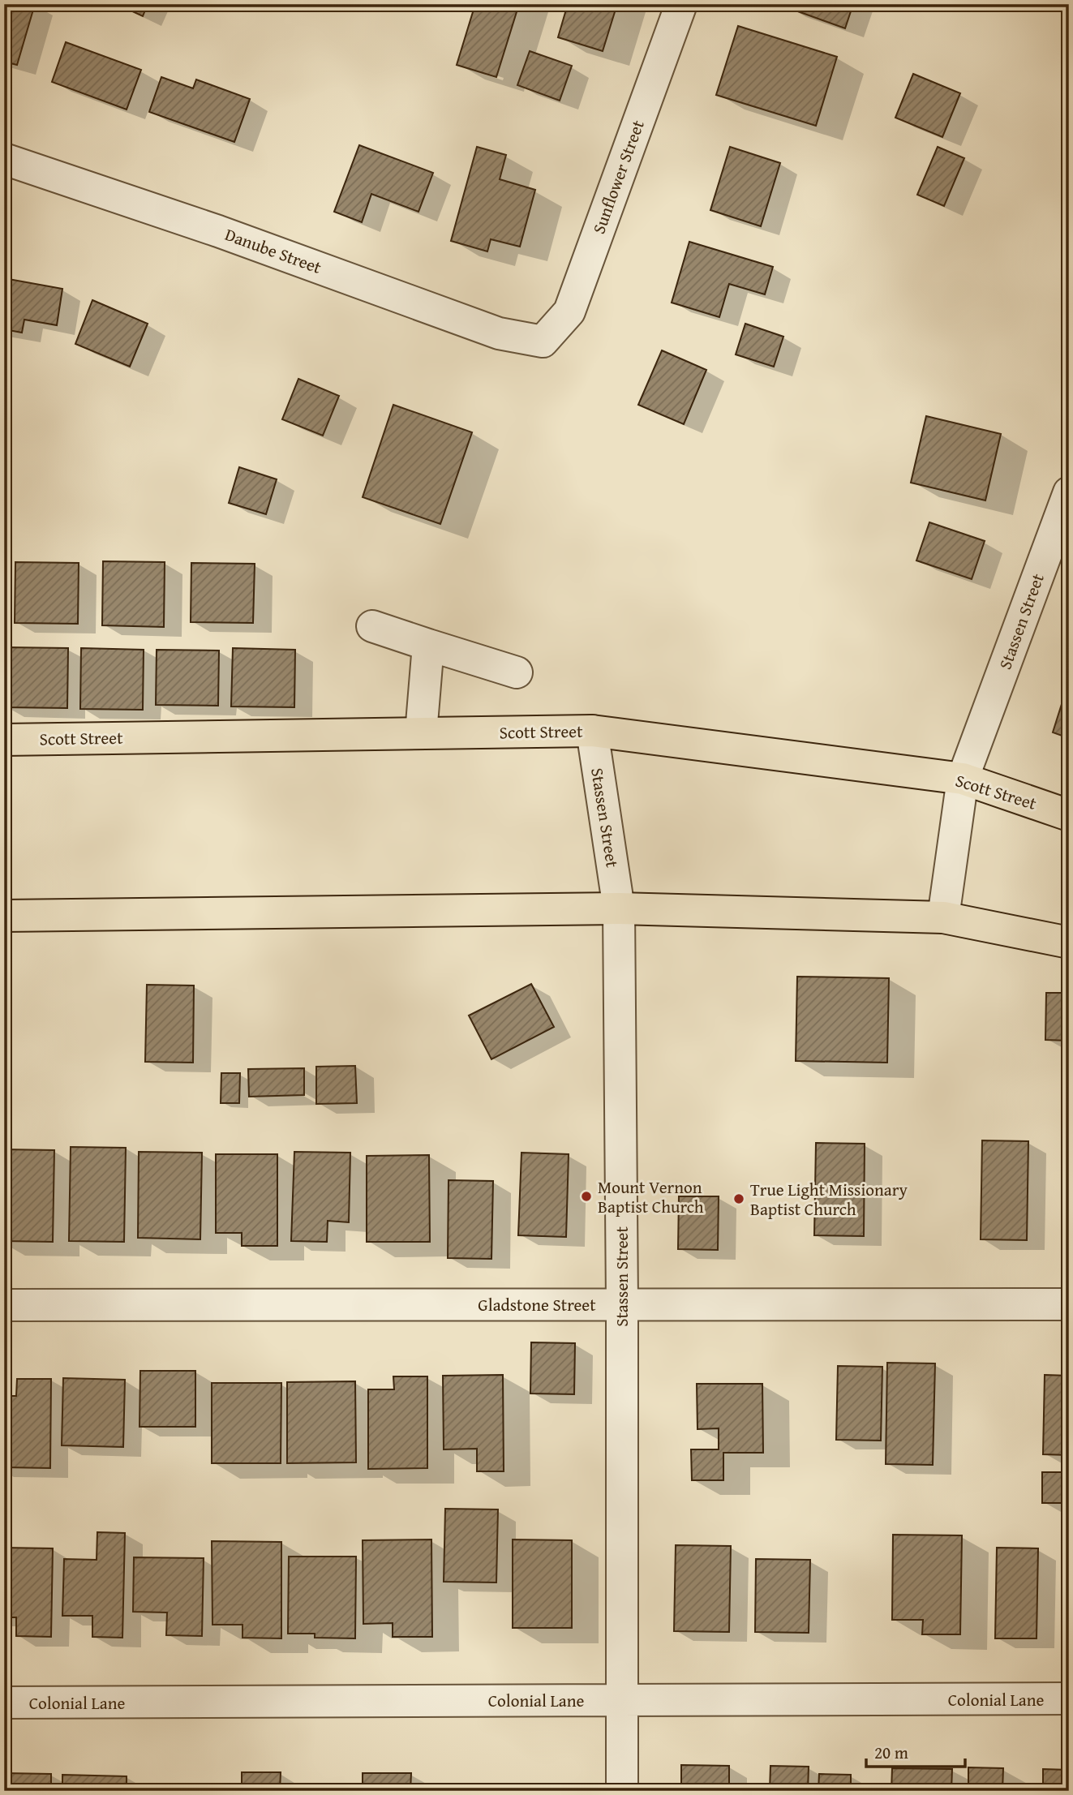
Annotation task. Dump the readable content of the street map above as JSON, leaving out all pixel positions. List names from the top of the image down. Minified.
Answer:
{"streets":{"main road":["Scott Street"],"street":["Sunflower Street","Danube Street","Stassen Street","Gladstone Street","Colonial Lane"]},"crossings":[["Sunflower Street","Danube Street"],["Stassen Street","Scott Street"],["Stassen Street","Gladstone Street"],["Stassen Street","Colonial Lane"]],"places":["Mount Vernon Baptist Church","True Light Missionary Baptist Church"],"scale_bar":"20 m"}
